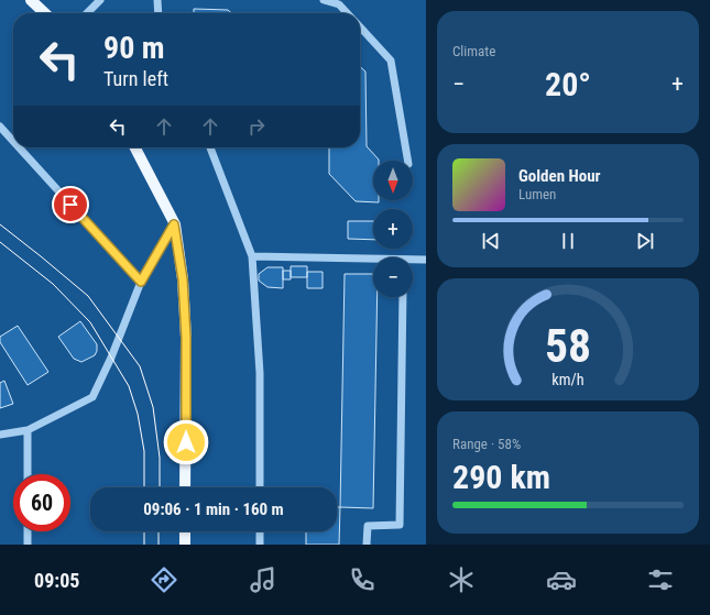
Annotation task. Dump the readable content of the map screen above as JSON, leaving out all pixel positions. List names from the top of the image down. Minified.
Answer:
{"north":"bottom","page":{"tile":["Climate",["Range · 58%","290 km"]],"turn":["90 m","Turn left"],"heat":["−","20°","+"],"song":["Golden Hour","Lumen"],"map_buttons":["+","−"],"limit":"60","trip":"09:06 · 1 min · 160 m","tabs":"09:05","gauge":["58","km/h"]}}
